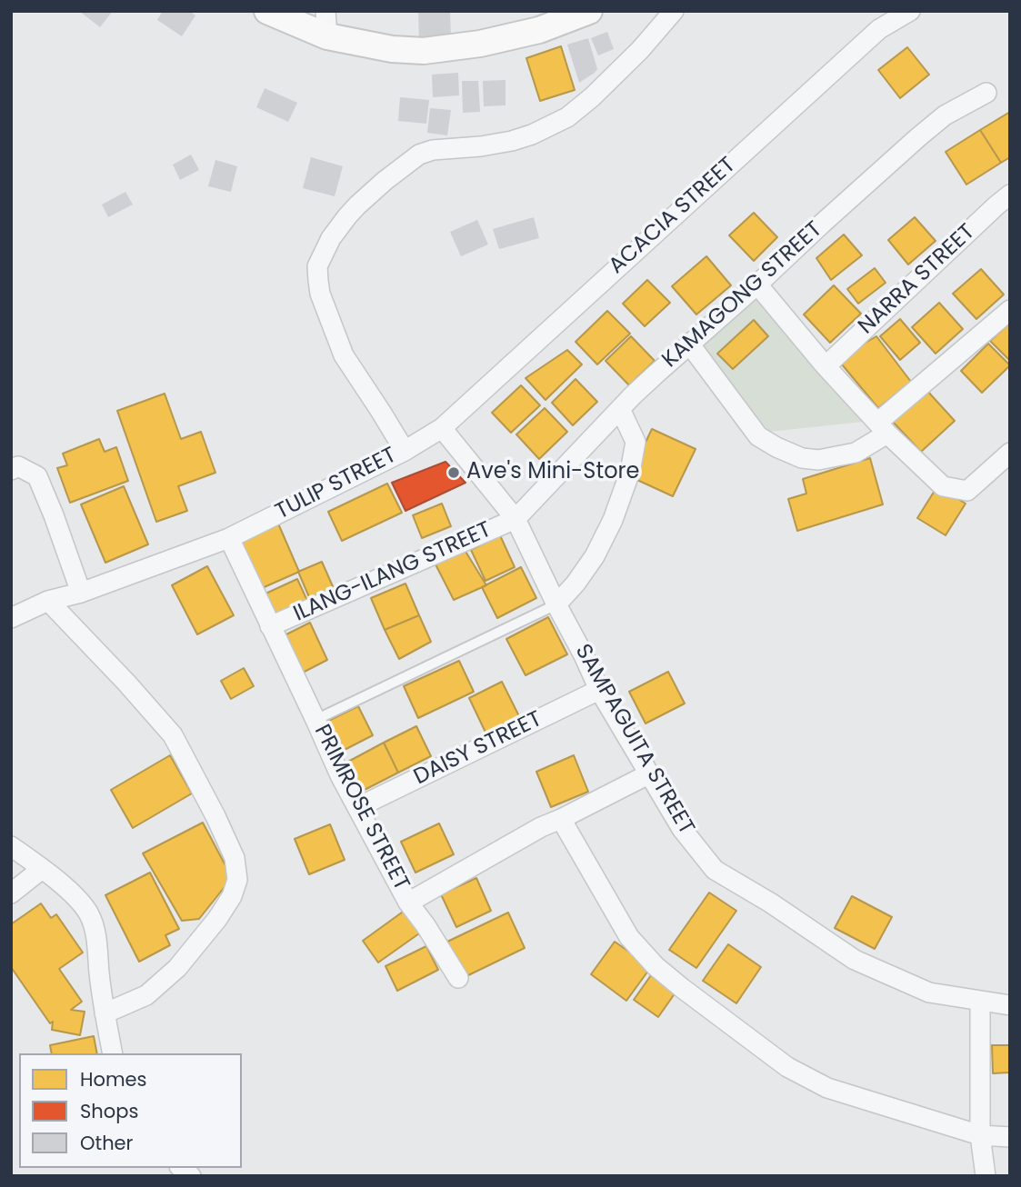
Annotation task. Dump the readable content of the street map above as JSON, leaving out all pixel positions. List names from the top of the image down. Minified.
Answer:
{"streets":{"street":["ACACIA STREET","NARRA STREET","KAMAGONG STREET","TULIP STREET","ILANG-ILANG STREET","SAMPAGUITA STREET","DAISY STREET","PRIMROSE STREET"]},"crossings":[["ACACIA STREET","TULIP STREET"],["ACACIA STREET","SAMPAGUITA STREET"],["KAMAGONG STREET","ILANG-ILANG STREET"],["KAMAGONG STREET","SAMPAGUITA STREET"],["TULIP STREET","SAMPAGUITA STREET"],["TULIP STREET","PRIMROSE STREET"],["ILANG-ILANG STREET","SAMPAGUITA STREET"],["ILANG-ILANG STREET","PRIMROSE STREET"],["SAMPAGUITA STREET","DAISY STREET"],["SAMPAGUITA STREET","PRIMROSE STREET"],["DAISY STREET","PRIMROSE STREET"]],"places":["Ave's Mini-Store"],"legend":["Homes","Shops","Other"]}
